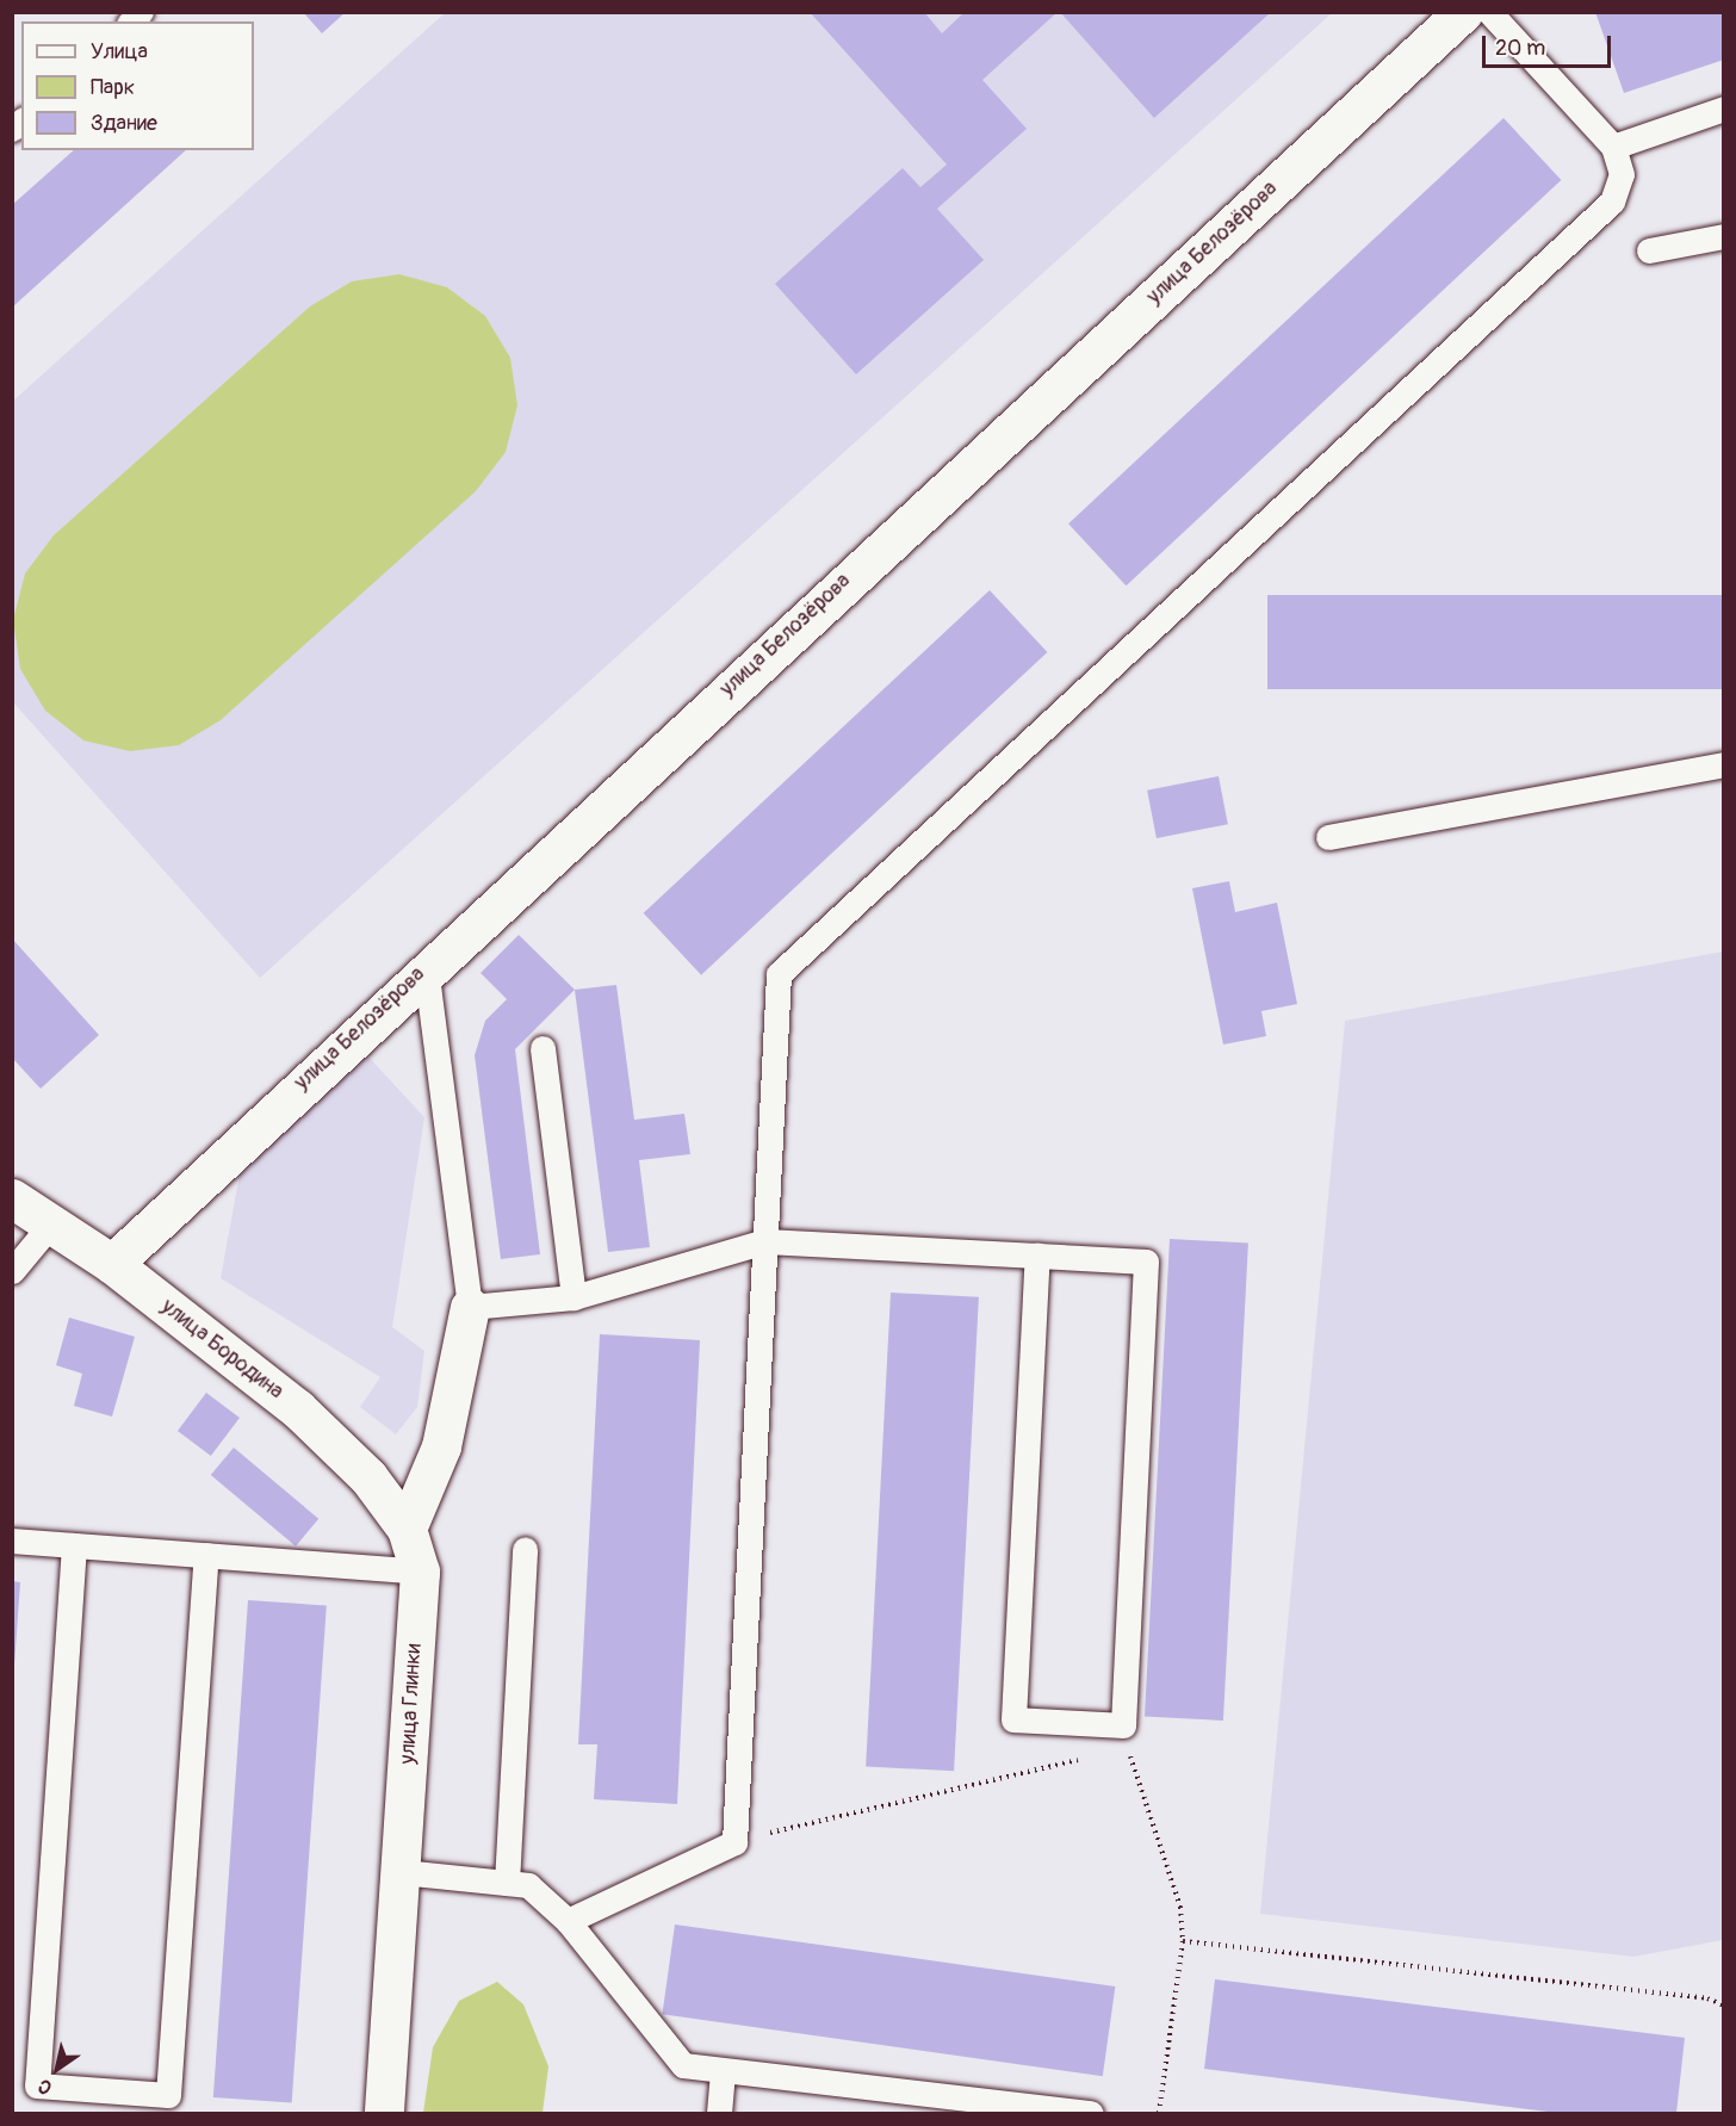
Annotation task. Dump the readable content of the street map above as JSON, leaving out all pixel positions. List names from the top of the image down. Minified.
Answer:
{"streets":{"street":["улица Белозёрова","улица Бородина","улица Глинки"]},"crossings":[["улица Белозёрова","улица Бородина"],["улица Бородина","улица Глинки"]],"legend":["Улица","Парк","Здание"],"scale_bar":"20 m","north":"bottom left"}
